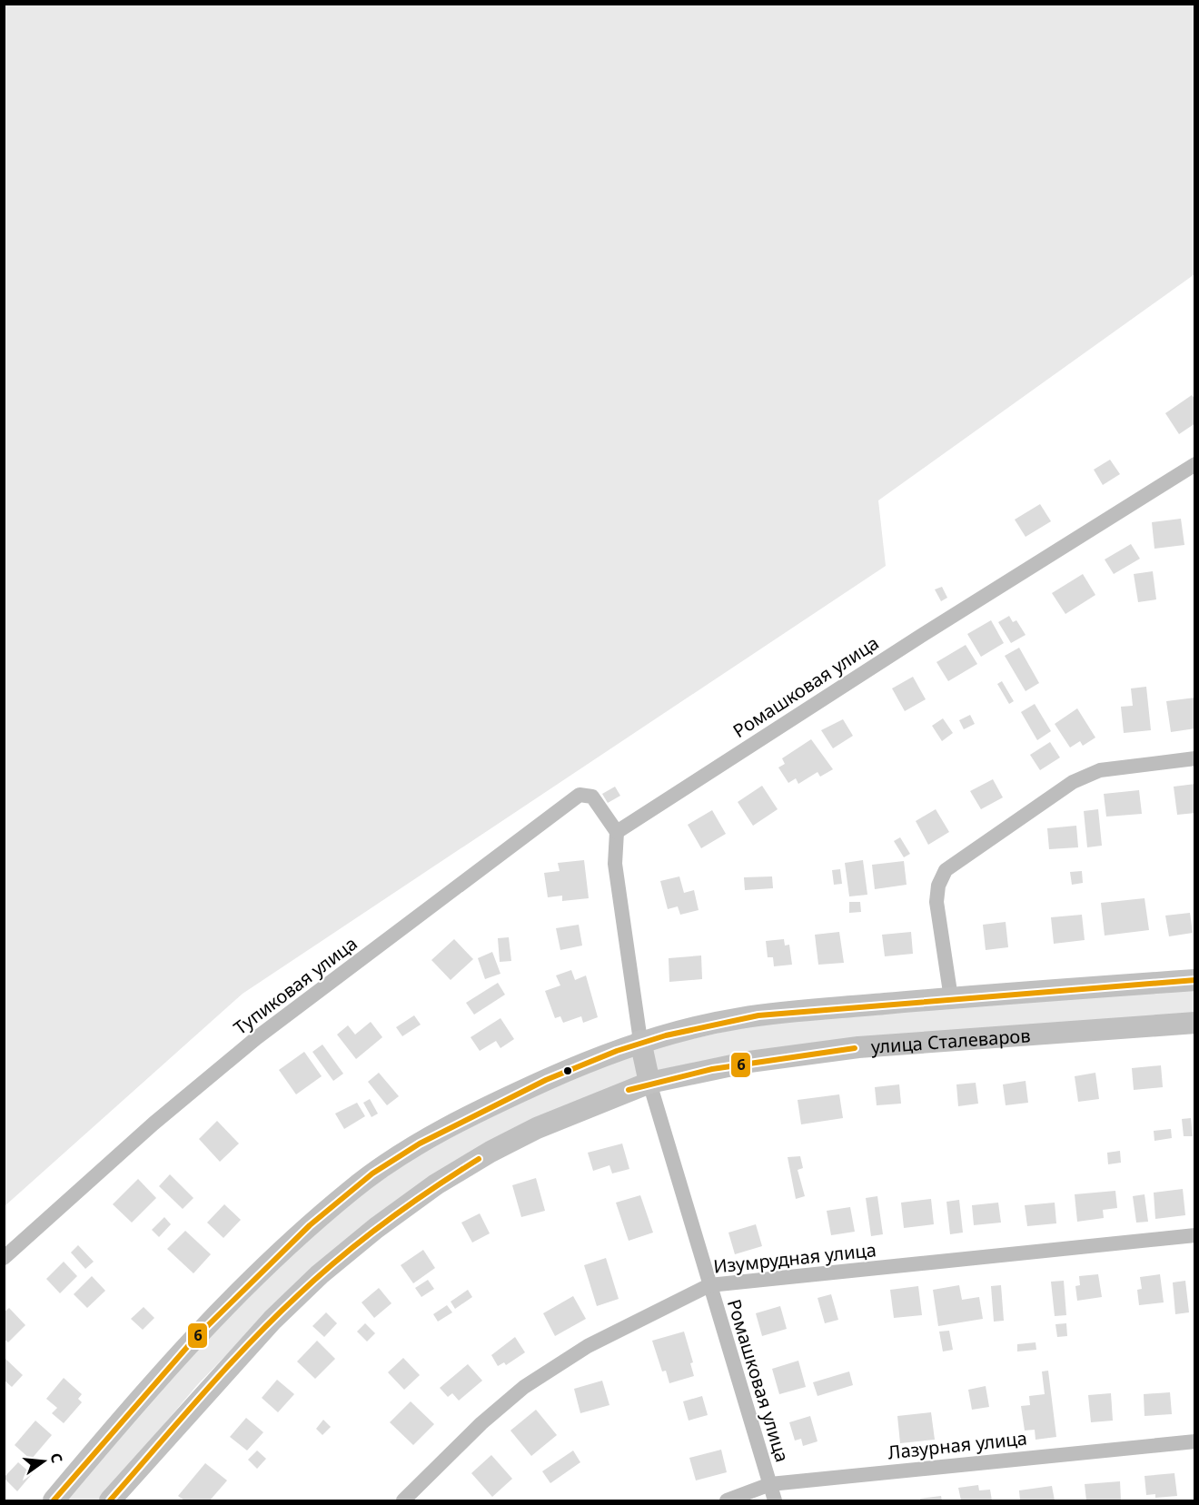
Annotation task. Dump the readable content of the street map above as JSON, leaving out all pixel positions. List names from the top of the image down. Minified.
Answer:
{"streets":{"main road":["улица Сталеваров"],"street":["Ромашковая улица","Тупиковая улица","Изумрудная улица","Лазурная улица"]},"crossings":[["Ромашковая улица","Тупиковая улица"],["Ромашковая улица","улица Сталеваров"],["Ромашковая улица","Изумрудная улица"],["Ромашковая улица","Лазурная улица"]],"lines":["transit line 6"],"north":"right"}
